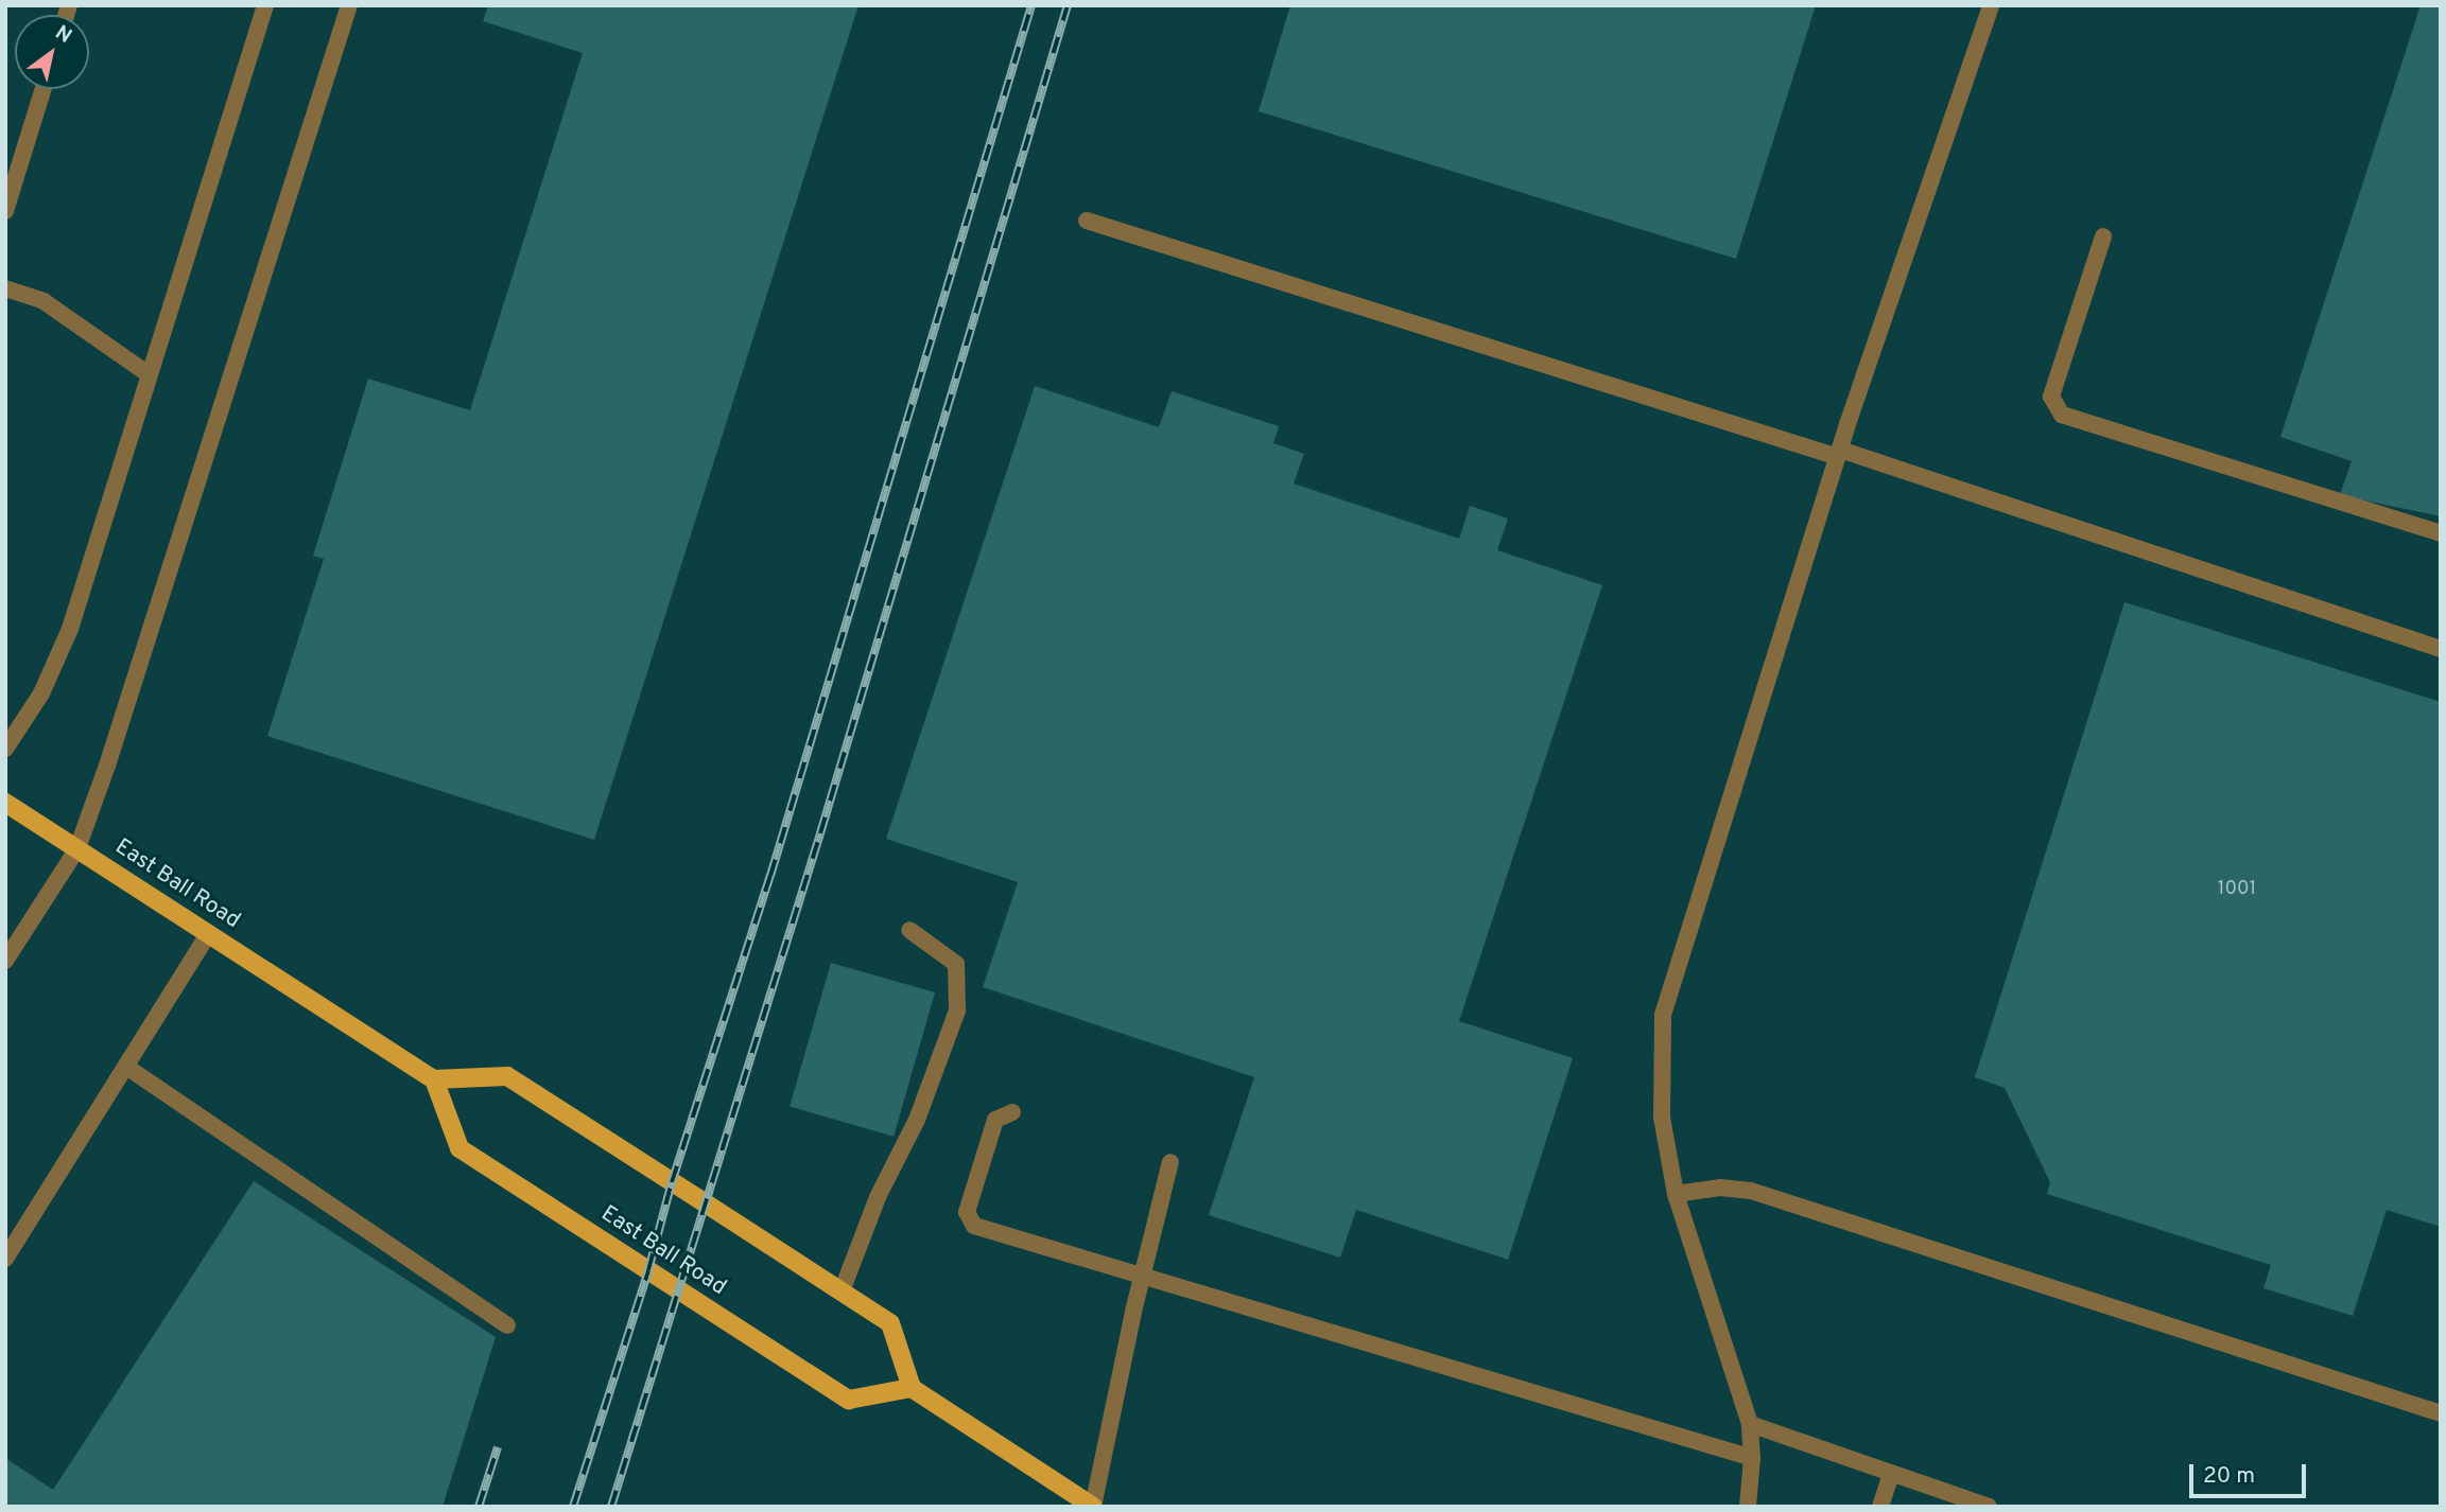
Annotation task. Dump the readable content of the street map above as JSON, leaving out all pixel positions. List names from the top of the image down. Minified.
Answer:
{"streets":{"main road":["East Ball Road"]},"house_numbers":["1001"],"scale_bar":"20 m","north":"top right"}
